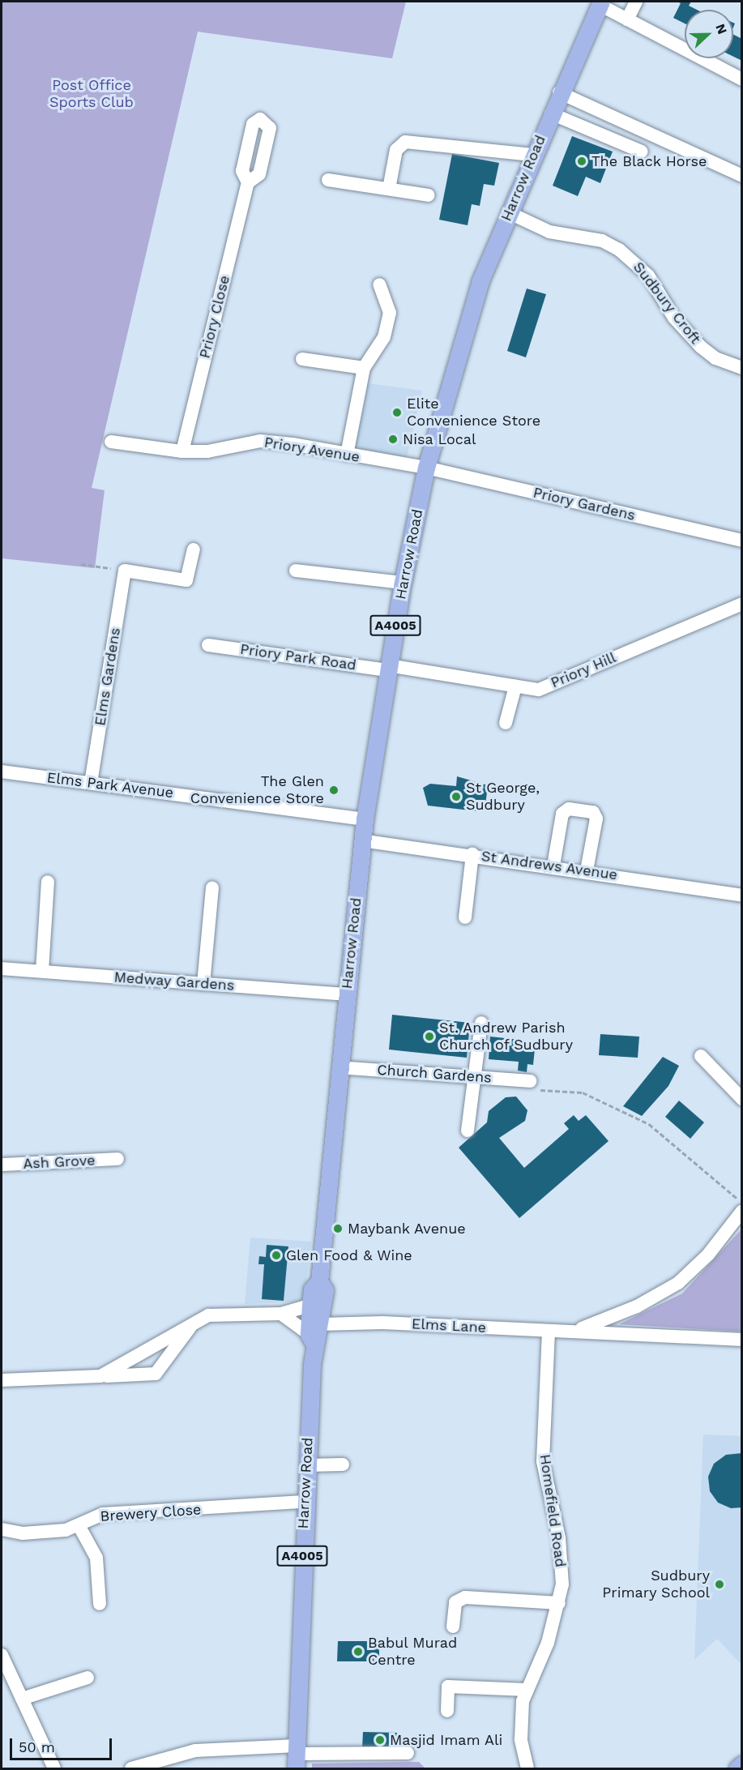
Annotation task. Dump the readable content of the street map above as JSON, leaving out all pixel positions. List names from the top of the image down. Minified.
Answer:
{"streets":{"main road":["Harrow Road","A4005"],"street":["Sudbury Croft","Priory Close","Priory Avenue","Priory Gardens","Priory Park Road","Priory Hill","Elms Gardens","Elms Park Avenue","St Andrews Avenue","Medway Gardens","Church Gardens","Ash Grove","Elms Lane","Homefield Road","Brewery Close"]},"crossings":[["Harrow Road","Sudbury Croft"],["Harrow Road","Priory Avenue"],["Harrow Road","Priory Gardens"],["Harrow Road","Priory Park Road"],["Harrow Road","Priory Hill"],["Harrow Road","Elms Park Avenue"],["Harrow Road","St Andrews Avenue"],["Harrow Road","Medway Gardens"],["Harrow Road","Church Gardens"],["Harrow Road","Elms Lane"],["Harrow Road","Brewery Close"],["Priory Close","Priory Avenue"],["Priory Avenue","Priory Gardens"],["Priory Park Road","Priory Hill"],["Elms Gardens","Elms Park Avenue"],["Elms Lane","Homefield Road"]],"parks":["Post Office Sports Club"],"places":["The Black Horse","Elite Convenience Store","Nisa Local","The Glen Convenience Store","St George, Sudbury","St. Andrew Parish Church of Sudbury","Maybank Avenue","Glen Food & Wine","Sudbury Primary School","Babul Murad Centre","Masjid Imam Ali"],"scale_bar":"50 m","north":"right"}
